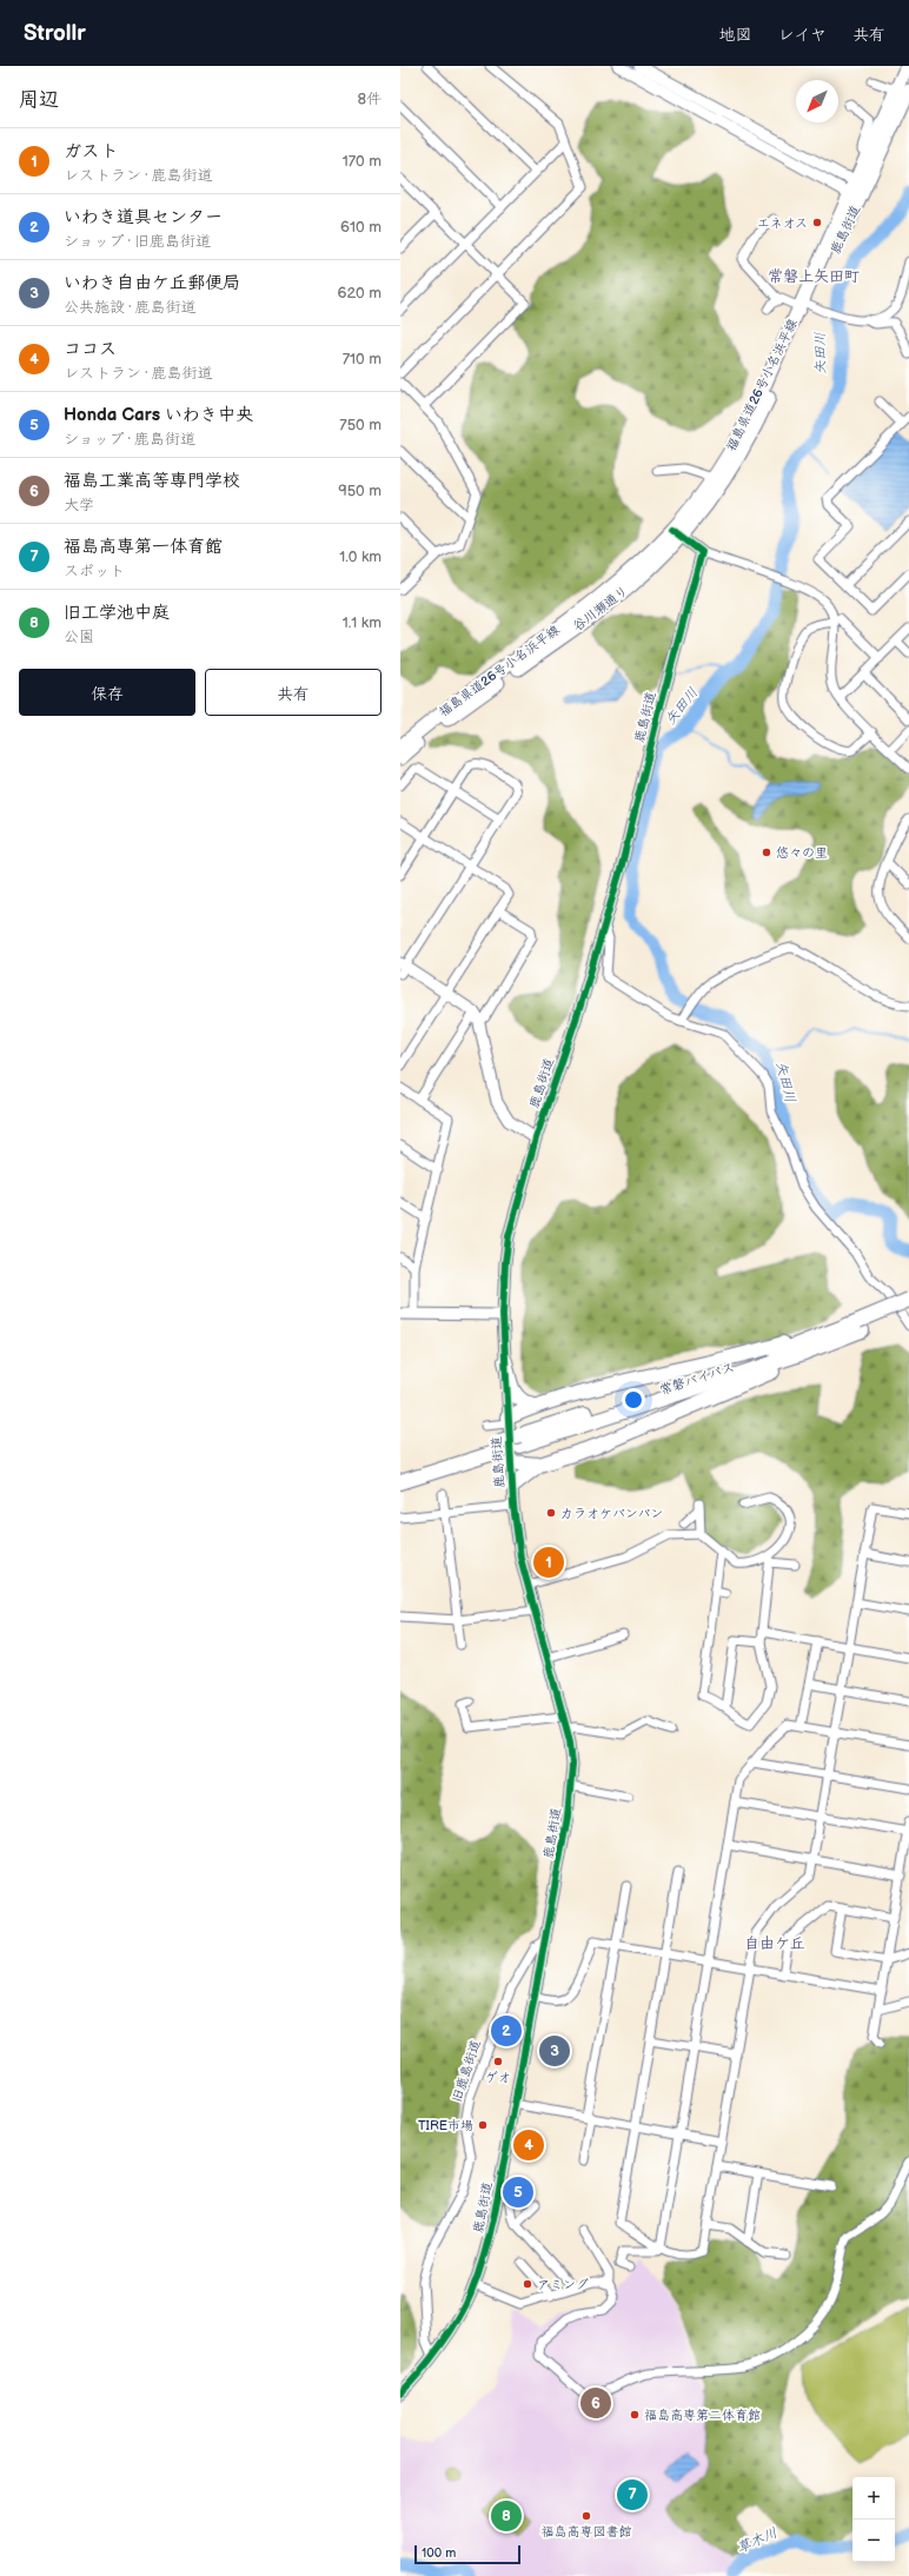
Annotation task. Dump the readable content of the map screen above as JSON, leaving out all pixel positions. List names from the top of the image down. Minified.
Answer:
{"streets":{"highway":["常磐バイパス"],"main road":["鹿島街道","福島県道26号小名浜平線","谷川瀬通り"],"street":["旧鹿島街道"]},"crossings":[["鹿島街道","福島県道26号小名浜平線"],["鹿島街道","谷川瀬通り"],["鹿島街道","旧鹿島街道"],["福島県道26号小名浜平線","谷川瀬通り"]],"districts":["常磐上矢田町","自由ケ丘"],"water":["矢田川","草木川"],"places":["エネオス","悠々の里","カラオケバンバン","ゲオ","TIRE市場","アミング","福島高専第二体育館","福島高専図書館"],"scale_bar":"100 m","north":"bottom left","page":{"header":"Strollr","nav":["地図","レイヤ","共有"],"heading":["周辺","8件"],"list":[{"mark":"1","name":"ガスト","note":"レストラン · 鹿島街道","value":"170 m"},{"mark":"2","name":"いわき道具センター","note":"ショップ · 旧鹿島街道","value":"610 m"},{"mark":"3","name":"いわき自由ケ丘郵便局","note":"公共施設 · 鹿島街道","value":"620 m"},{"mark":"4","name":"ココス","note":"レストラン · 鹿島街道","value":"710 m"},{"mark":"5","name":"Honda Cars いわき中央","note":"ショップ · 鹿島街道","value":"750 m"},{"mark":"6","name":"福島工業高等専門学校","note":"大学","value":"950 m"},{"mark":"7","name":"福島高専第一体育館","note":"スポット","value":"1.0 km"},{"mark":"8","name":"旧工学池中庭","note":"公園","value":"1.1 km"}],"buttons":["保存","共有"],"pins":["1","2","3","4","5","6","7","8"],"map_buttons":["+","−"],"scale":"100 m"}}
